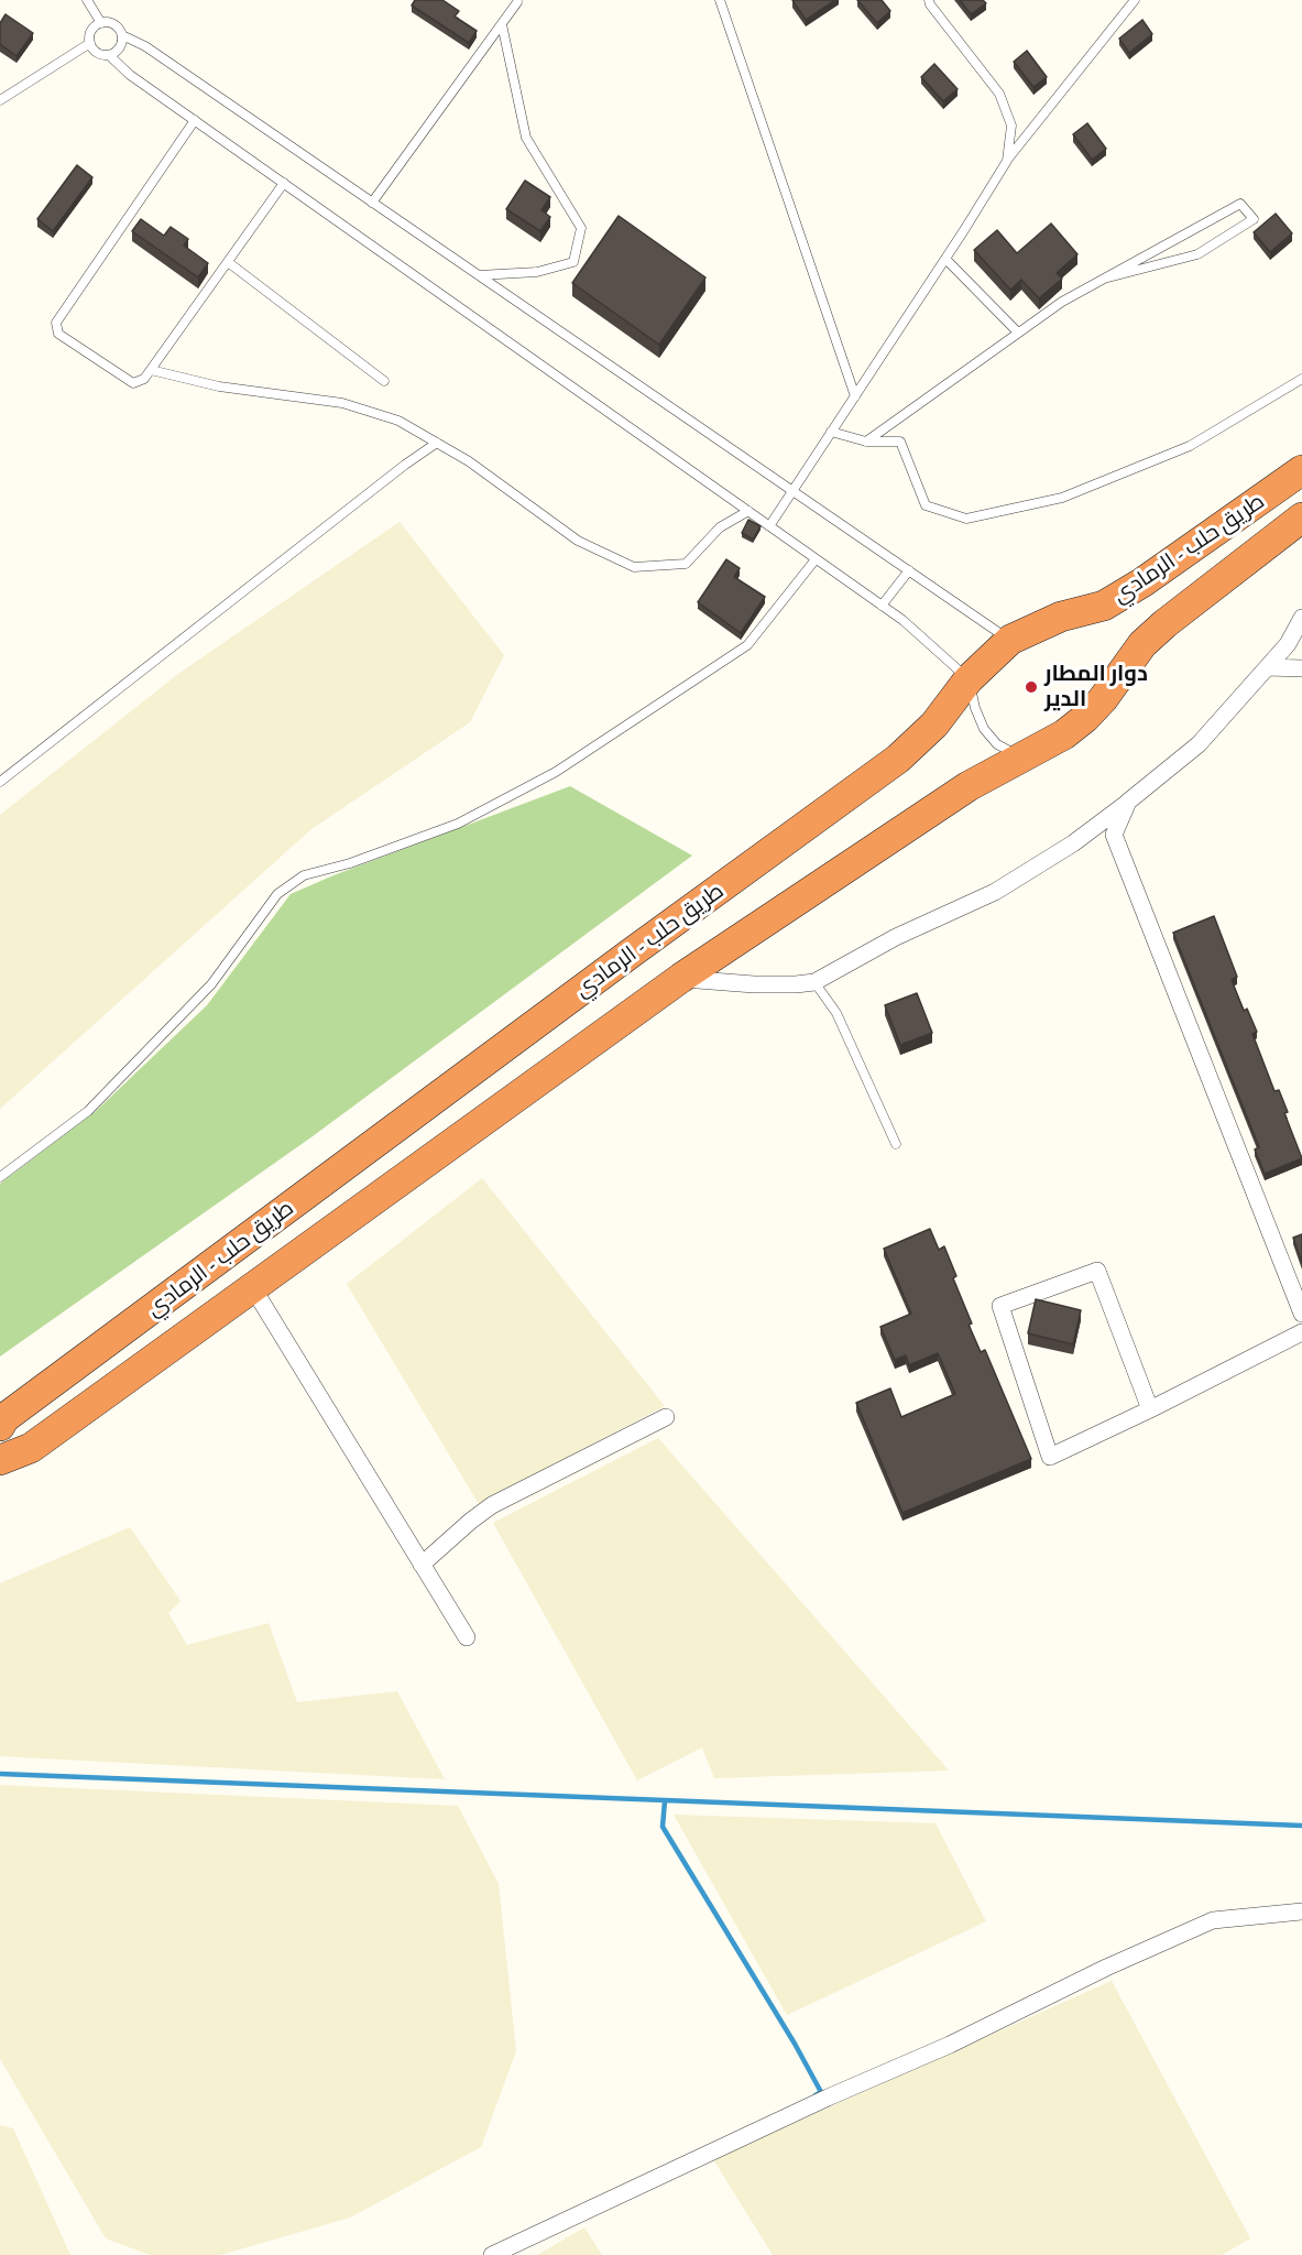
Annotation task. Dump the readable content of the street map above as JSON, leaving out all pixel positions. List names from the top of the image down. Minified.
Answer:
{"streets":{"highway":["طريق حلب - الرمادي"]},"places":["دوار المطار الدير"]}
